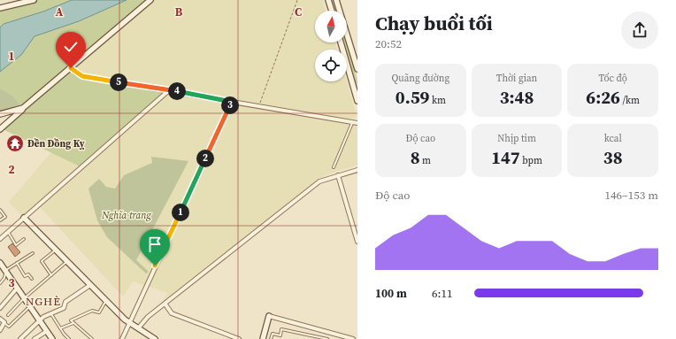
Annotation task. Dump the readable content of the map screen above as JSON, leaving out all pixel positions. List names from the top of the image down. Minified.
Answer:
{"districts":["NGHÈ"],"parks":["Nghĩa trang"],"places":{"temple":["Đền Đồng Kỵ"]},"north":"top","page":{"heading":["Chạy buổi tối","20:52"],"stats":[["Quãng đường","0.59 km"],["Thời gian","3:48"],["Tốc độ","6:26 /km"],["Độ cao","8 m"],["Nhịp tim","147 bpm"],["kcal","38"]],"pins":["5","4","3","2","1"],"chart":["Độ cao","146–153 m"],"list":[{"name":"100 m","note":"6:11"}]},"grid":{"columns":["A","B","C"],"rows":["1","2","3"]}}
